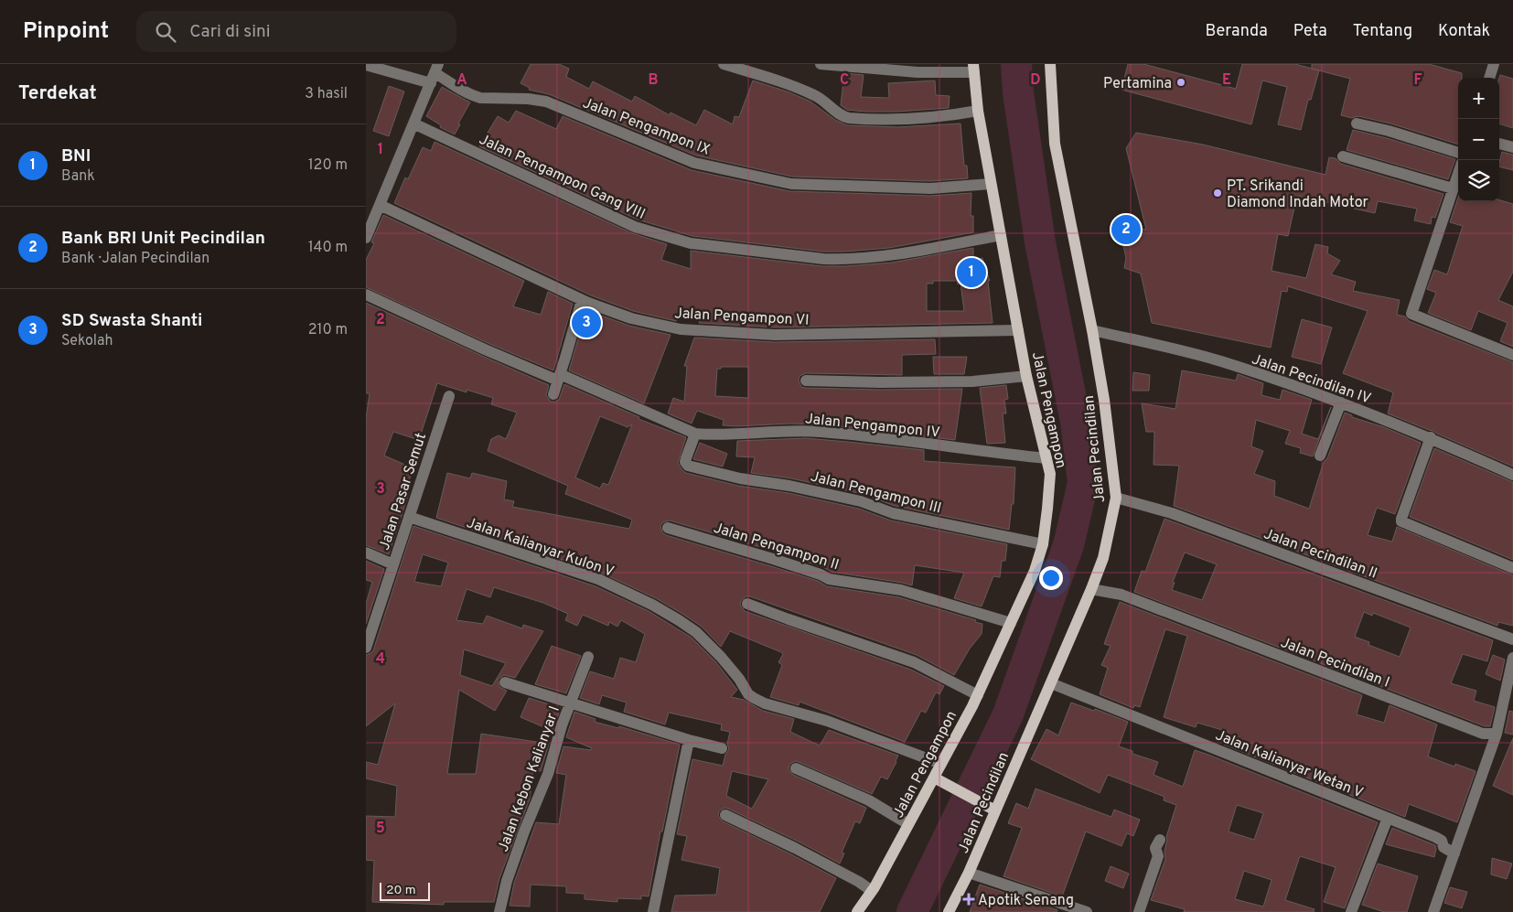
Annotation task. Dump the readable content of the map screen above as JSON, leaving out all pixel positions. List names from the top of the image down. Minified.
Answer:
{"streets":{"main road":["Jalan Pengampon","Jalan Pecindilan"],"street":["Jalan Pengampon IX","Jalan Pengampon Gang VIII","Jalan Pengampon VI","Jalan Pecindilan IV","Jalan Pengampon IV","Jalan Pasar Semut","Jalan Pengampon III","Jalan Pengampon II","Jalan Kalianyar Kulon V","Jalan Pecindilan II","Jalan Pecindilan I","Jalan Kalianyar Wetan V","Jalan Kebon Kalianyar I"]},"crossings":[["Jalan Pengampon IX","Jalan Pengampon"],["Jalan Pengampon Gang VIII","Jalan Pengampon"],["Jalan Pengampon VI","Jalan Pengampon"],["Jalan Pecindilan IV","Jalan Pecindilan"],["Jalan Pengampon","Jalan Pengampon IV"],["Jalan Pengampon","Jalan Pengampon III"],["Jalan Pengampon","Jalan Pengampon II"],["Jalan Pengampon","Jalan Kalianyar Kulon V"],["Jalan Pengampon IV","Jalan Pengampon III"],["Jalan Pecindilan","Jalan Pecindilan II"],["Jalan Pecindilan","Jalan Pecindilan I"],["Jalan Pecindilan","Jalan Kalianyar Wetan V"],["Jalan Pasar Semut","Jalan Kalianyar Kulon V"]],"places":{"other":["Pertamina","PT. Srikandi Diamond Indah Motor"],"health":["Apotik Senang"]},"scale_bar":"20 m","page":{"header":"Pinpoint","search":"Cari di sini","nav":["Beranda","Peta","Tentang","Kontak"],"heading":["Terdekat","3 hasil"],"map_buttons":["+","−"],"list":[{"mark":"1","name":"BNI","note":"Bank","value":"120 m"},{"mark":"2","name":"Bank BRI Unit Pecindilan","note":"Bank · Jalan Pecindilan","value":"140 m"},{"mark":"3","name":"SD Swasta Shanti","note":"Sekolah","value":"210 m"}],"pins":["2","1","3"],"scale":"20 m"},"grid":{"columns":["A","B","C","D","E","F"],"rows":["1","2","3","4","5"]}}
